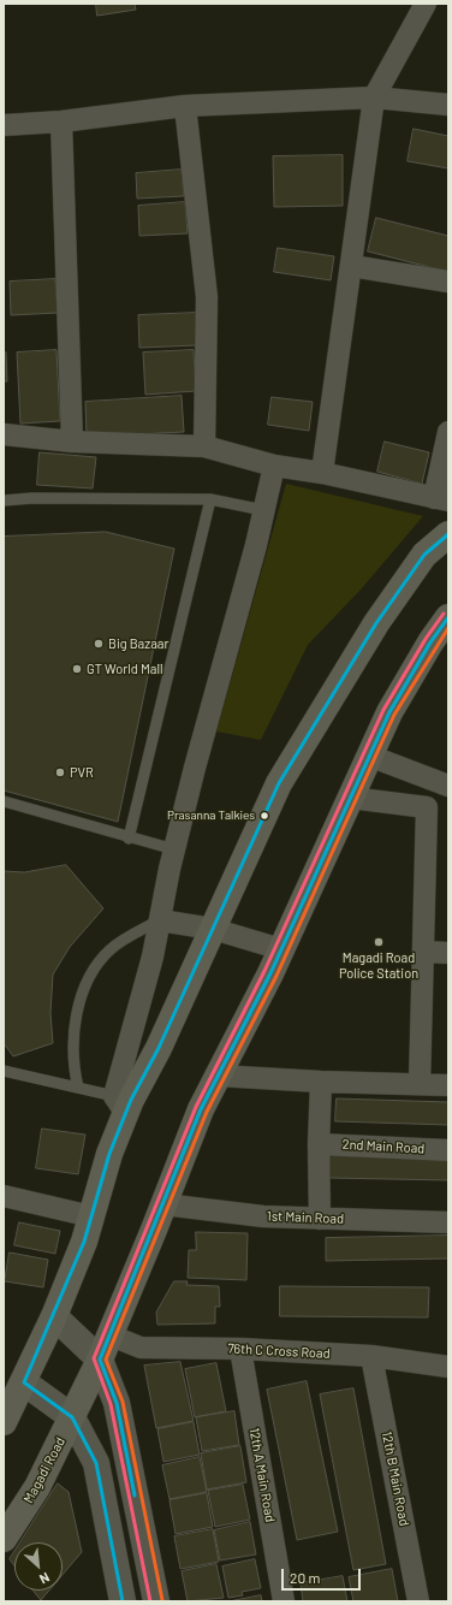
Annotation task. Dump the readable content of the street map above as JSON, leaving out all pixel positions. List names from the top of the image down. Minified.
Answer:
{"streets":{"main road":["Magadi Road"],"street":["2nd Main Road","1st Main Road","76th C Cross Road","12th A Main Road","12th B Main Road"]},"crossings":[["1st Main Road","Magadi Road"],["76th C Cross Road","Magadi Road"],["76th C Cross Road","12th A Main Road"],["76th C Cross Road","12th B Main Road"]],"places":["Big Bazaar","GT World Mall","PVR","Prasanna Talkies","Magadi Road Police Station"],"scale_bar":"20 m","north":"bottom right"}
